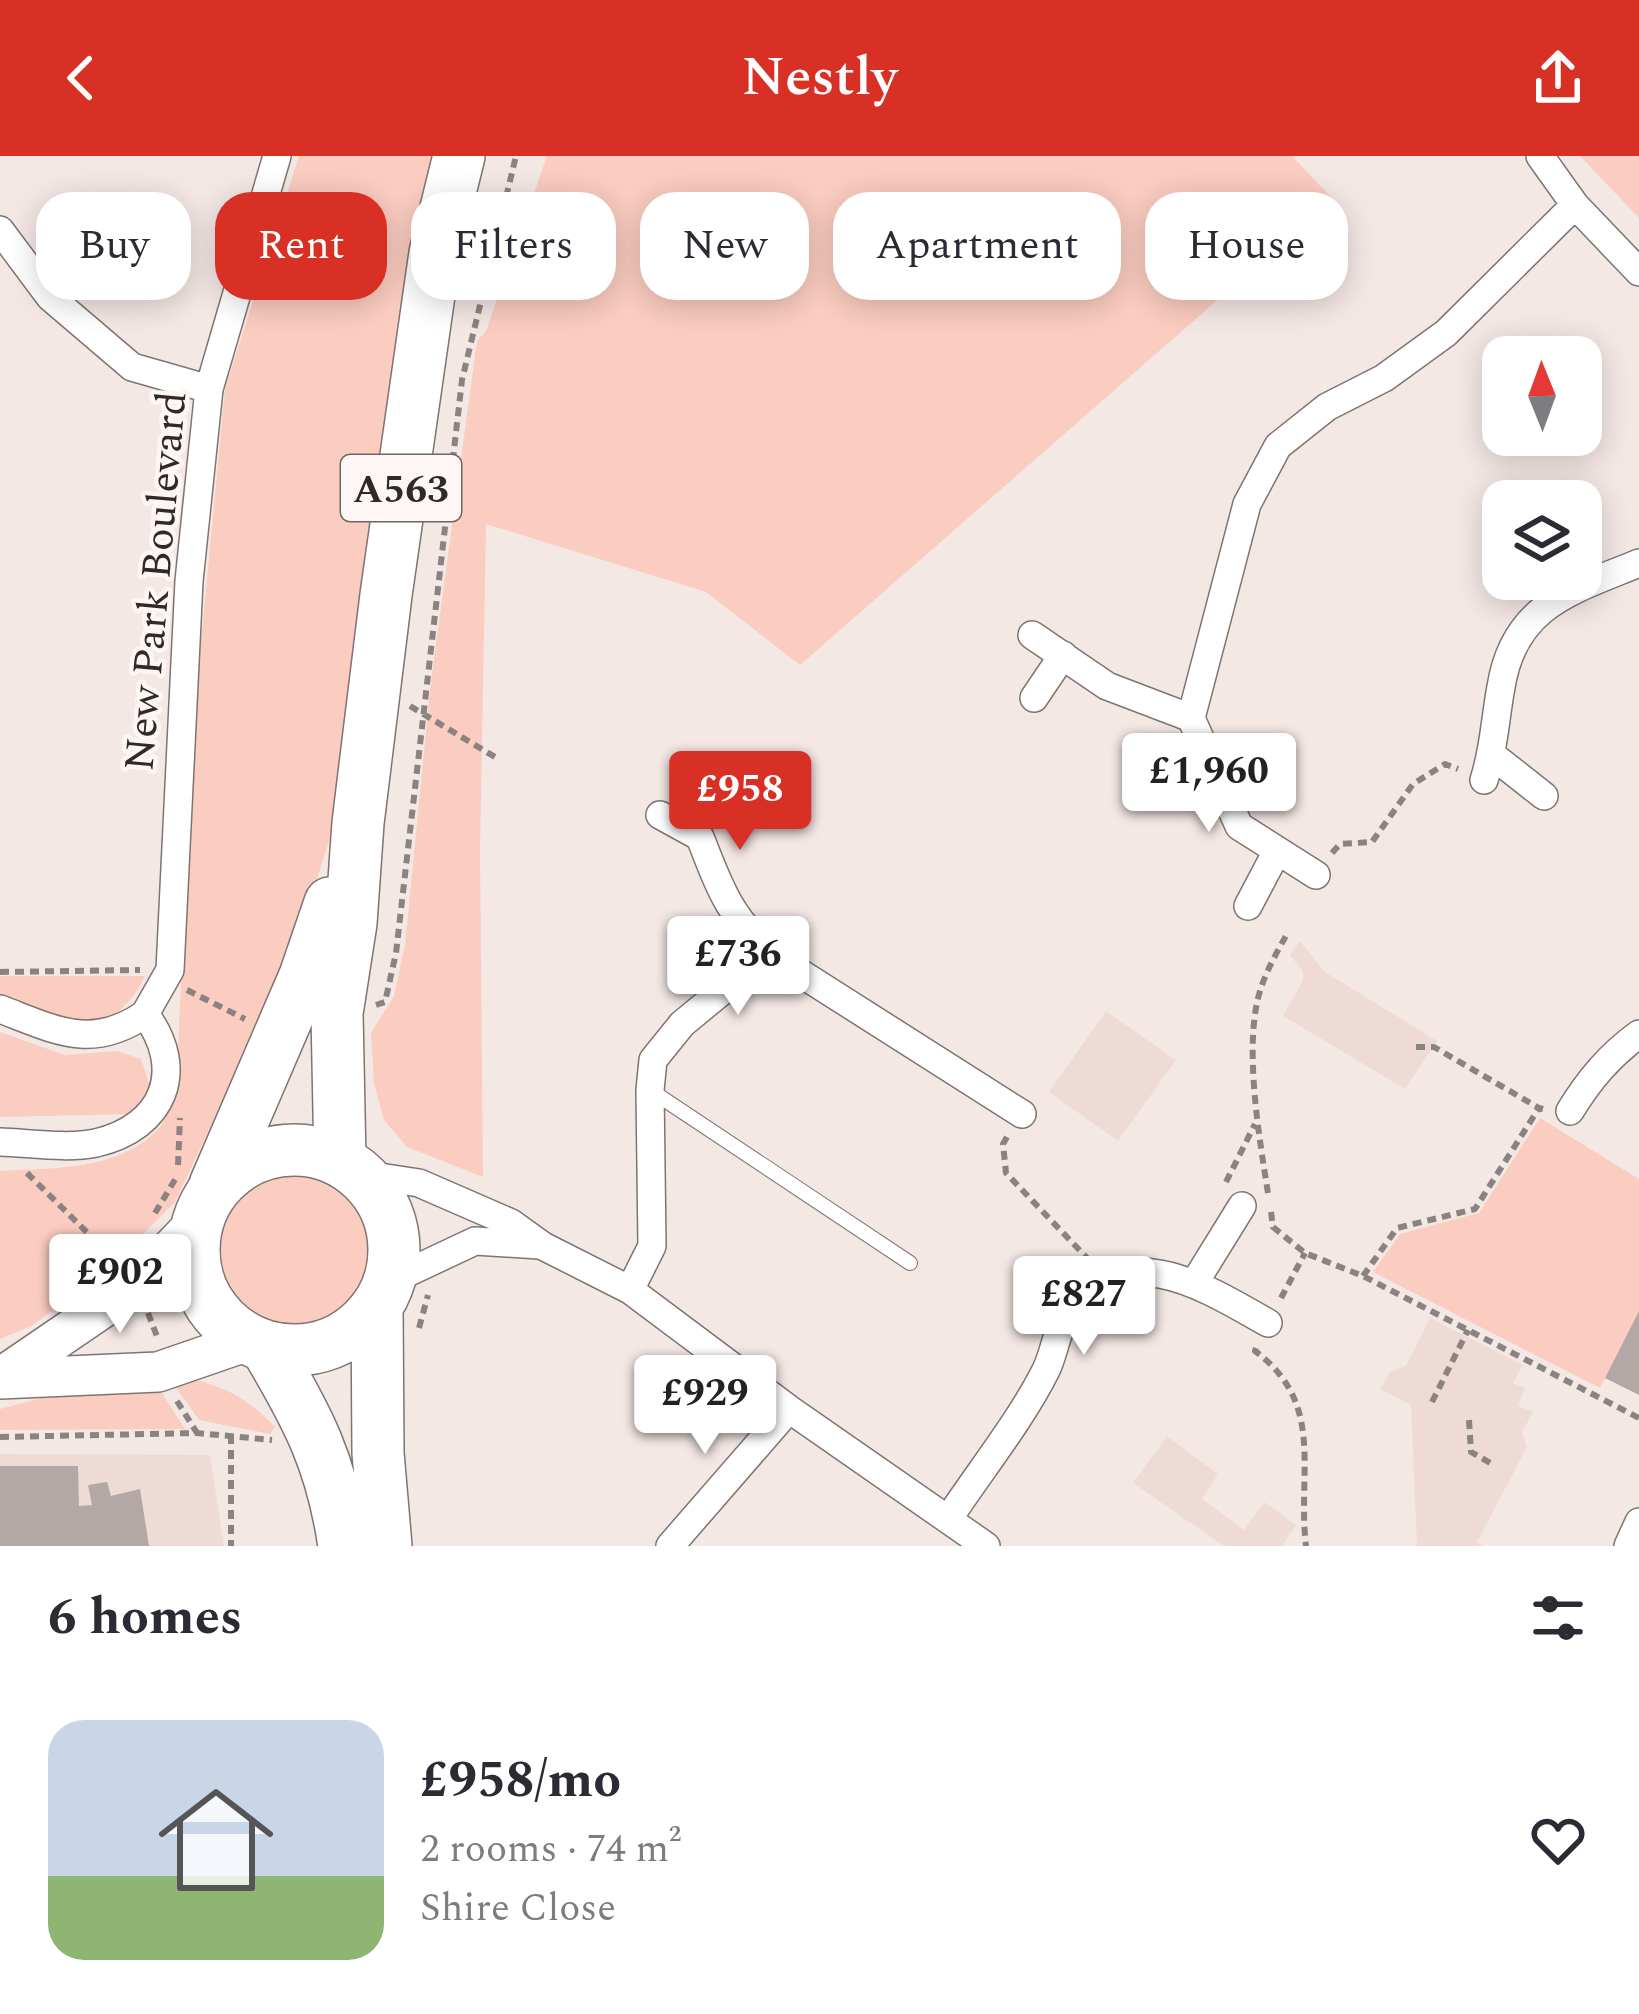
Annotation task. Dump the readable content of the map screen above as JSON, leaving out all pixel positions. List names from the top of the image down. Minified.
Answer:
{"streets":{"highway":["A563"],"street":["New Park Boulevard"]},"north":"top","page":{"header":"Nestly","chip":["Buy","Rent","Filters","New","Apartment","House"],"price":["£1,960","£958","£736","£902","£827","£929"],"heading":"6 homes","list":[{"name":"£958/mo","note":"2 rooms · 74 m² · Shire Close"}]}}
